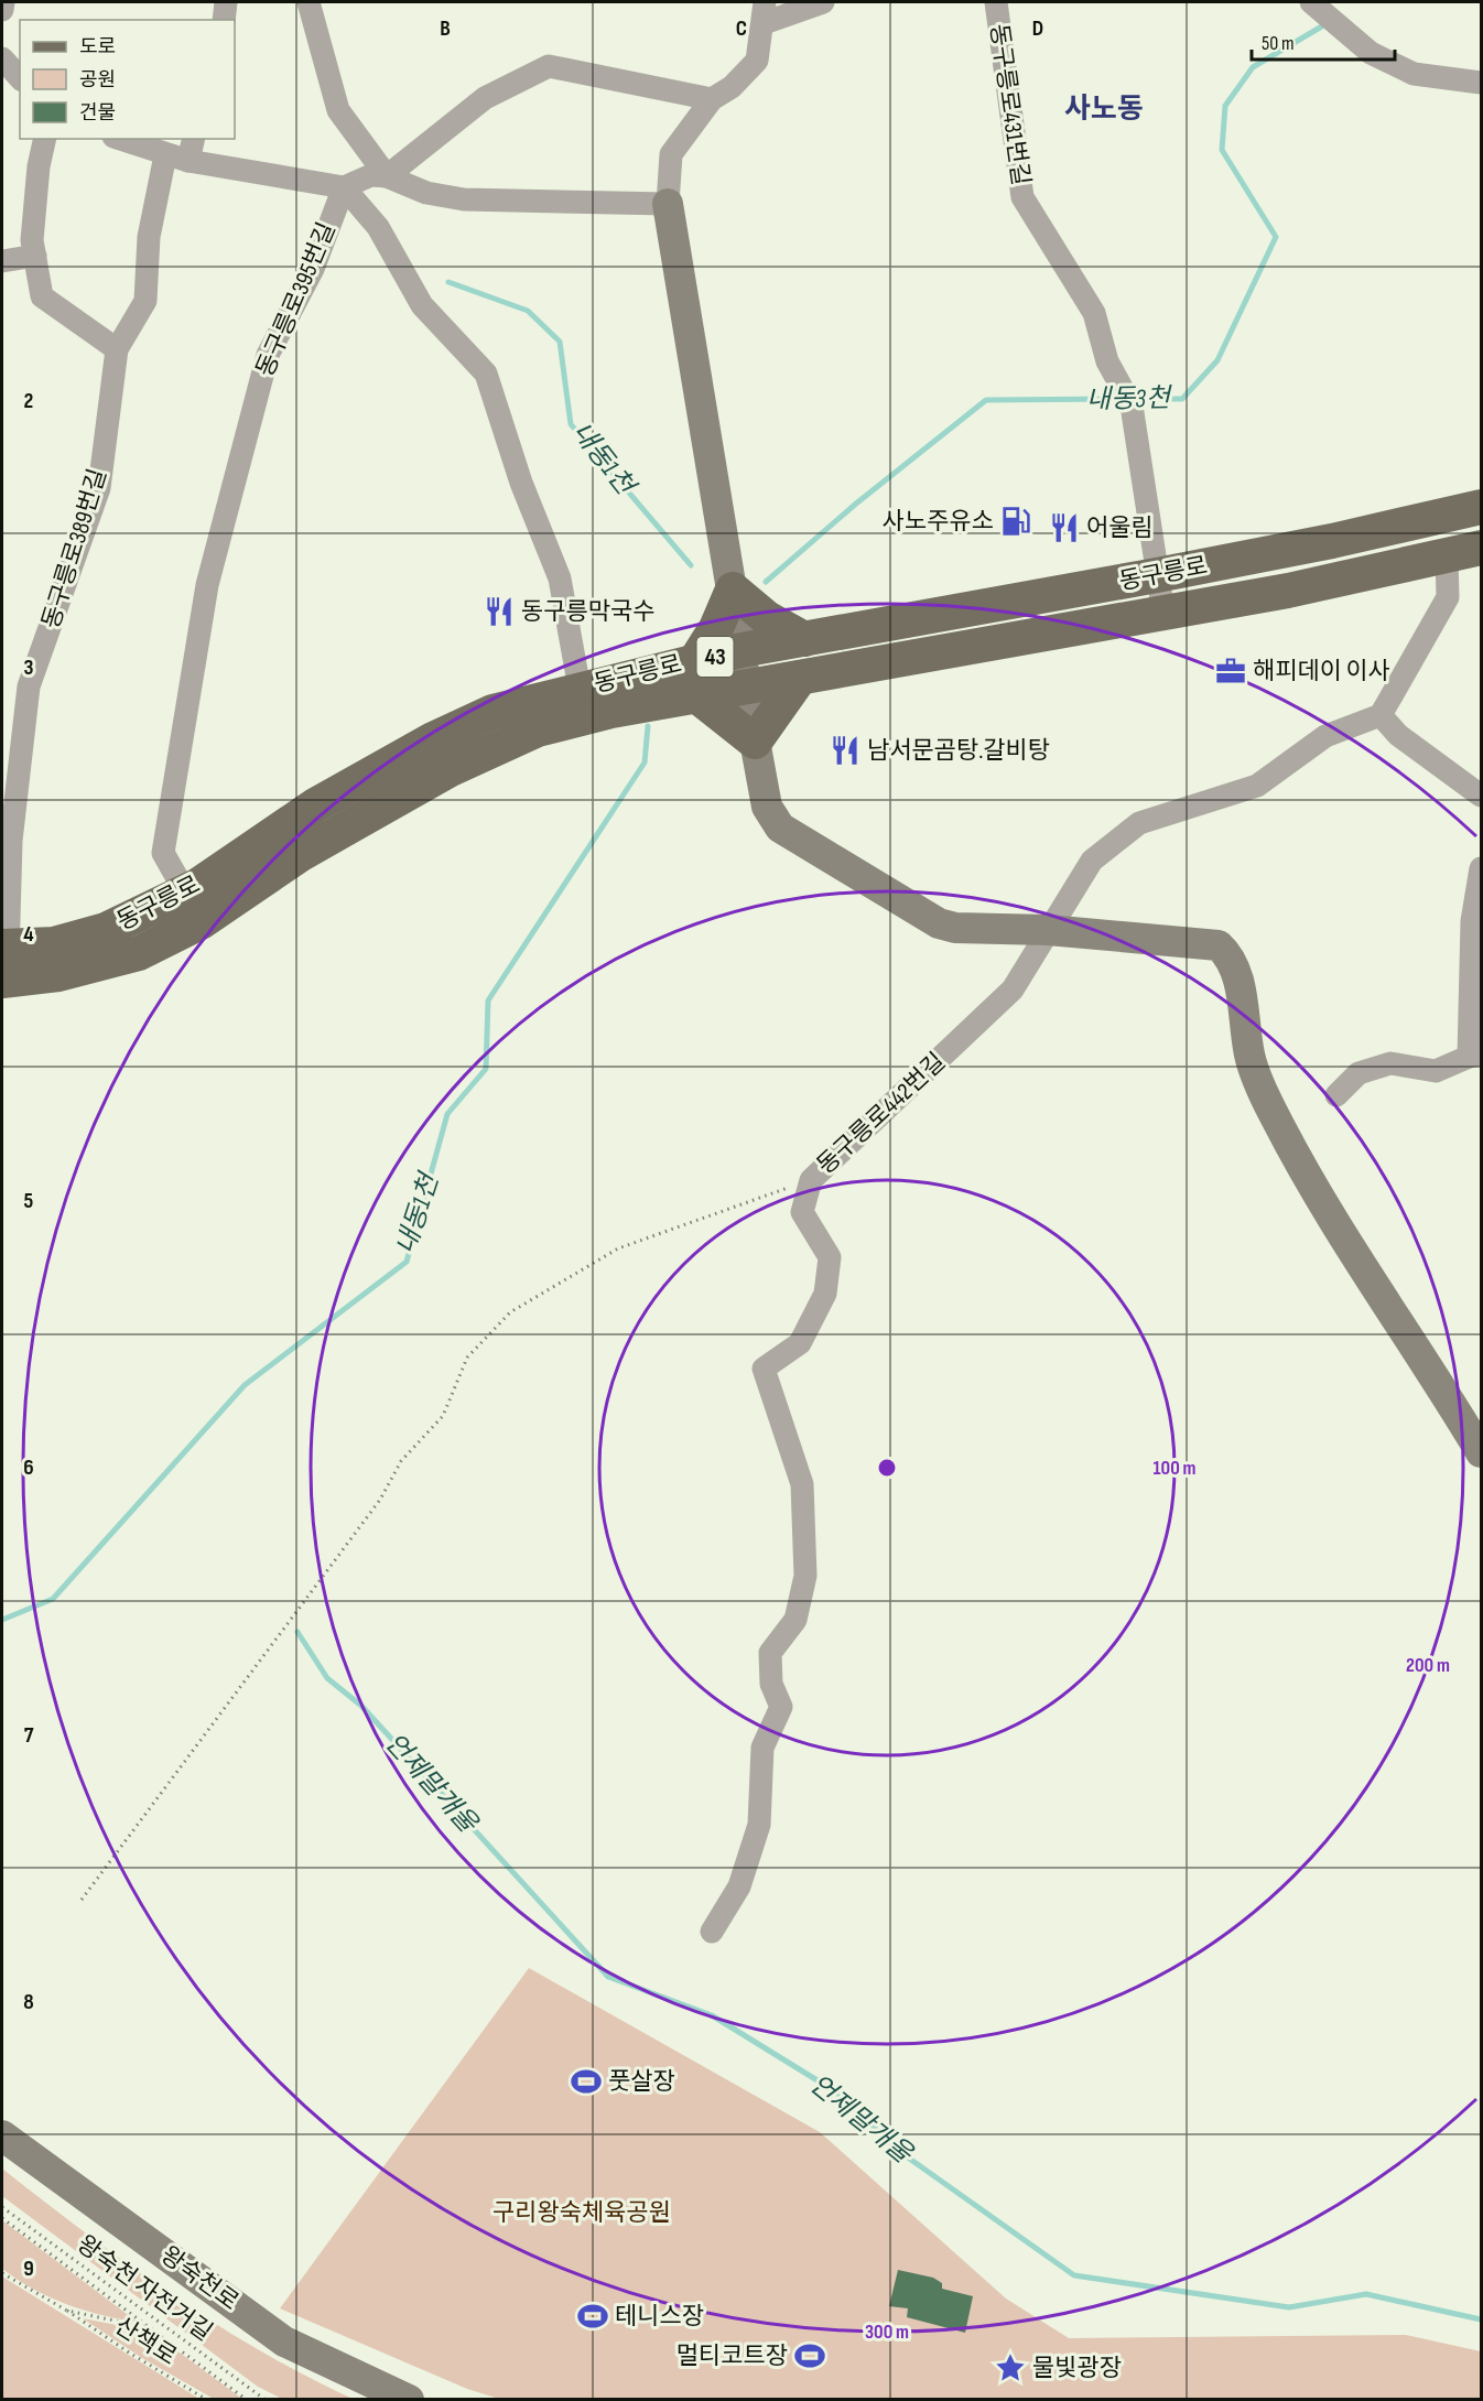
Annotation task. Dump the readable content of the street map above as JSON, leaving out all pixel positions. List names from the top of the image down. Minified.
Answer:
{"streets":{"main road":["동구릉로","43"],"street":["동구릉로431번길","동구릉로395번길","동구릉로389번길","동구릉로442번길","왕숙천로"],"path":["왕숙천 자전거길","산책로"]},"crossings":[["동구릉로431번길","동구릉로"],["동구릉로395번길","동구릉로"],["동구릉로389번길","동구릉로"]],"districts":["사노동"],"water":["내동3천","내동1천","언제말개울"],"parks":["구리왕숙체육공원"],"places":{"fuel station":["사노주유소"],"restaurant":["어울림","동구릉막국수","남서문곰탕.갈비탕"],"office":["해피데이 이사"],"sports":["풋살장","테니스장","멀티코트장"],"place":["물빛광장"]},"legend":["도로","공원","건물"],"scale_bar":"50 m","grid":{"columns":["B","C","D"],"rows":["2","3","4","5","6","7","8","9"]},"rings":["100 m","200 m","300 m"]}
